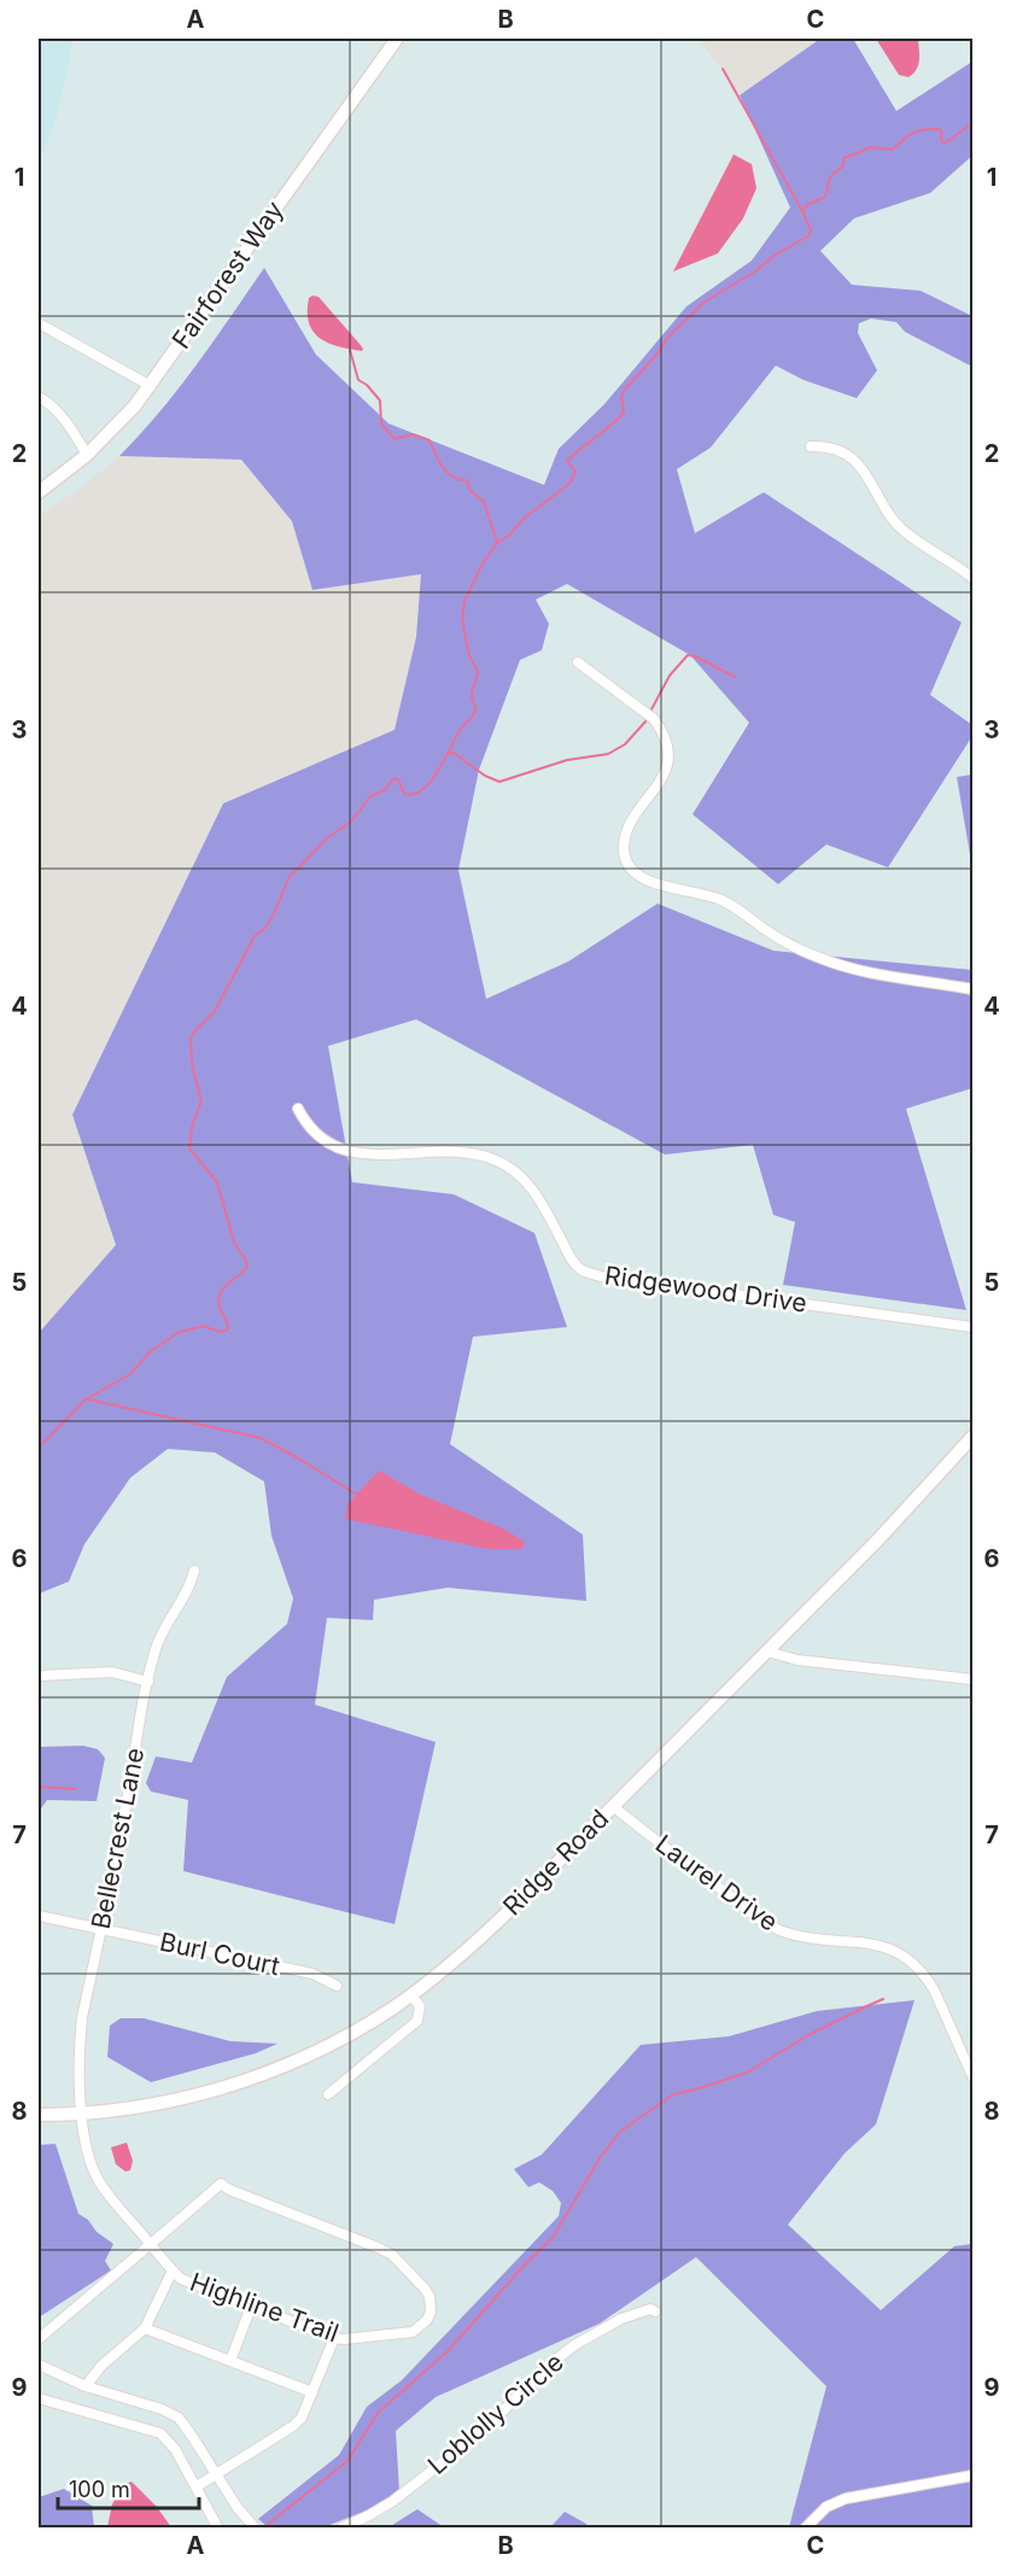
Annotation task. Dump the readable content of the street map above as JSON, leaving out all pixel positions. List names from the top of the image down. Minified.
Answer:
{"streets":{"street":["Fairforest Way","Ridgewood Drive","Bellecrest Lane","Ridge Road","Laurel Drive","Burl Court","Highline Trail","Loblolly Circle"]},"crossings":[["Bellecrest Lane","Ridge Road"],["Bellecrest Lane","Burl Court"],["Bellecrest Lane","Highline Trail"],["Ridge Road","Laurel Drive"]],"scale_bar":"100 m","grid":{"columns":["A","B","C"],"rows":["1","2","3","4","5","6","7","8","9"]}}
